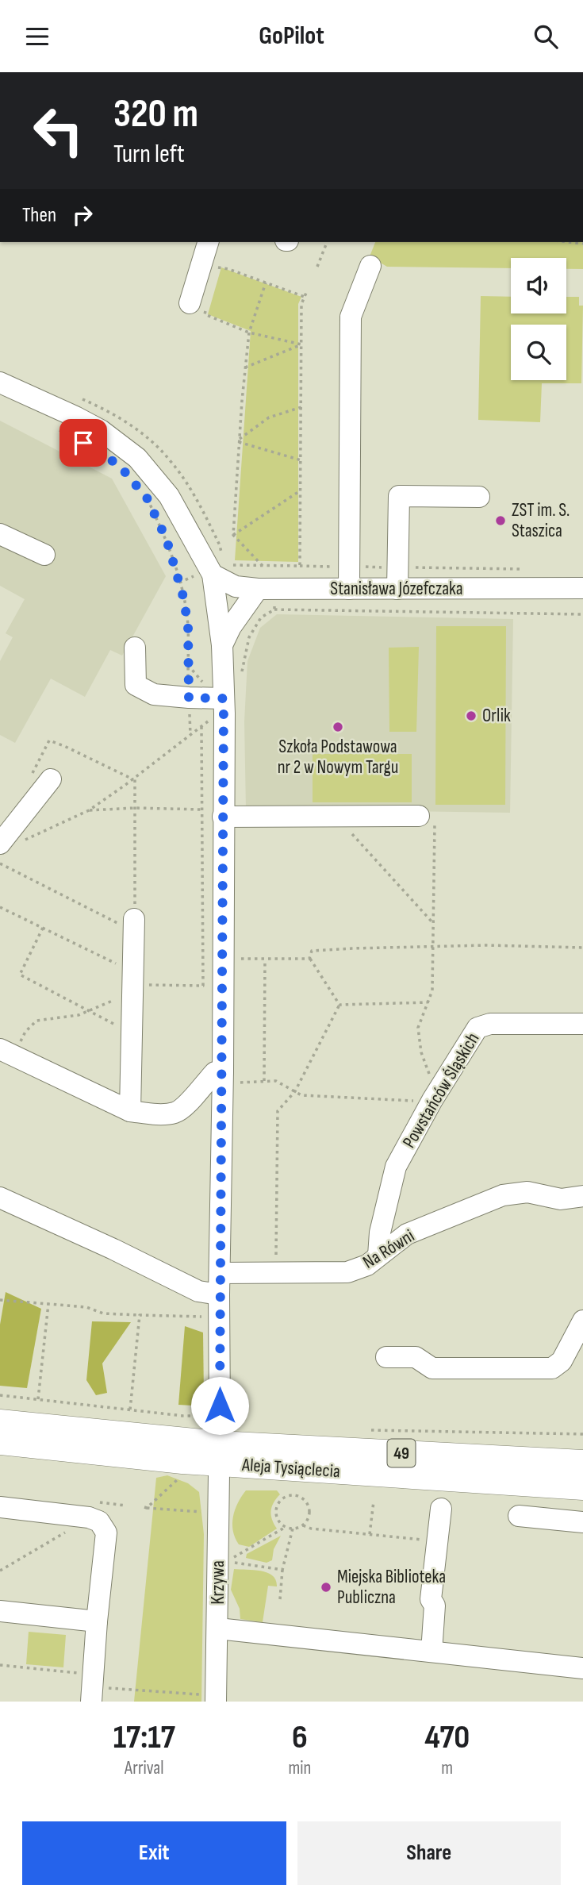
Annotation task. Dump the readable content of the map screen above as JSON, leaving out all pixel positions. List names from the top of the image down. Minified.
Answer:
{"streets":{"main road":["49","Aleja Tysiąclecia"],"street":["Stanisława Józefczaka","Powstańców Śląskich","Na Równi","Krzywa"]},"crossings":[["Stanisława Józefczaka","Krzywa"],["Powstańców Śląskich","Na Równi"],["Na Równi","Krzywa"],["Aleja Tysiąclecia","Krzywa"]],"places":["ZST im. S. Staszica","Orlik","Szkoła Podstawowa nr 2 w Nowym Targu","Miejska Biblioteka Publiczna"],"page":{"header":"GoPilot","turn":["320 m","Turn left"],"then":"Then","eta":["17:17","Arrival","6","min","470","m"],"buttons":["Exit","Share"]}}
